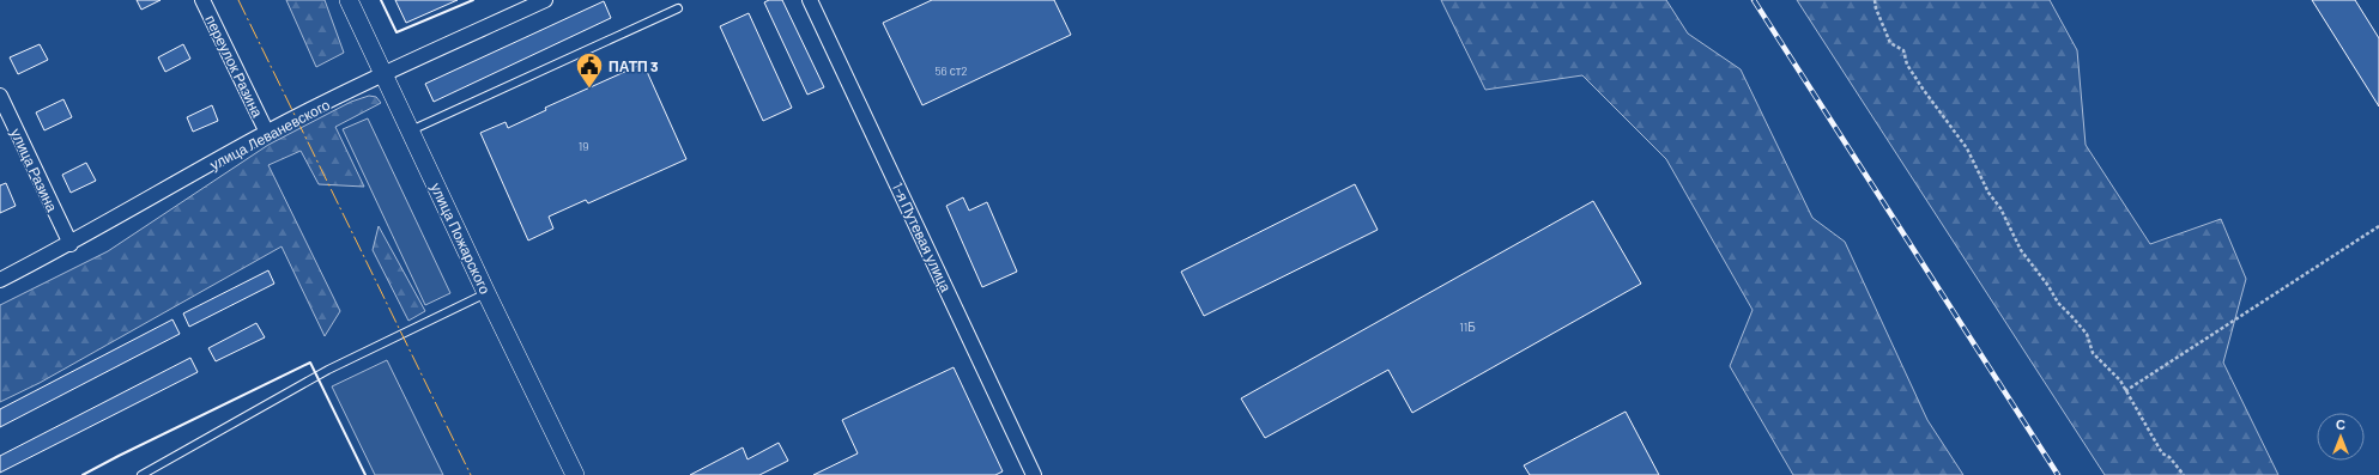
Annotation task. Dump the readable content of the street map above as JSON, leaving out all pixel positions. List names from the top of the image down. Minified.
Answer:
{"streets":{"street":["переулок Разина","улица Леваневского","улица Разина","1-я Путевая улица","улица Пожарского"]},"crossings":[["переулок Разина","улица Леваневского"],["улица Леваневского","улица Разина"],["улица Леваневского","улица Пожарского"]],"places":{"public building":["ПАТП 3"]},"house_numbers":["56 ст2","19","11Б"],"north":"top"}
